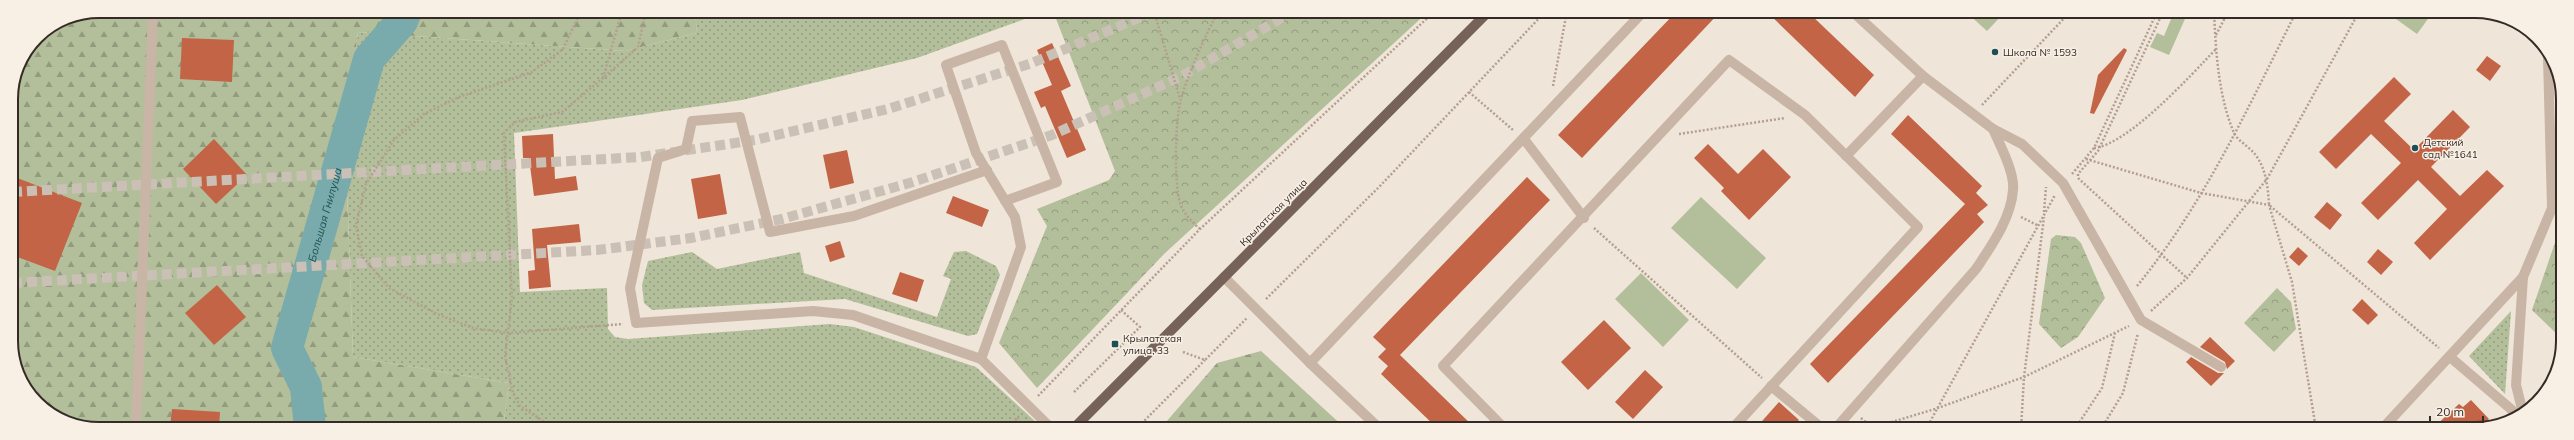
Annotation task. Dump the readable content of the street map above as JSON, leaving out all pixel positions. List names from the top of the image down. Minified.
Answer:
{"streets":{"main road":["Крылатская улица"]},"water":["Большая Гнилуша"],"places":{"other":["Школа № 1593","Детский сад №1641"],"transit":["Крылатская улица, 33"]},"scale_bar":"20 m"}
